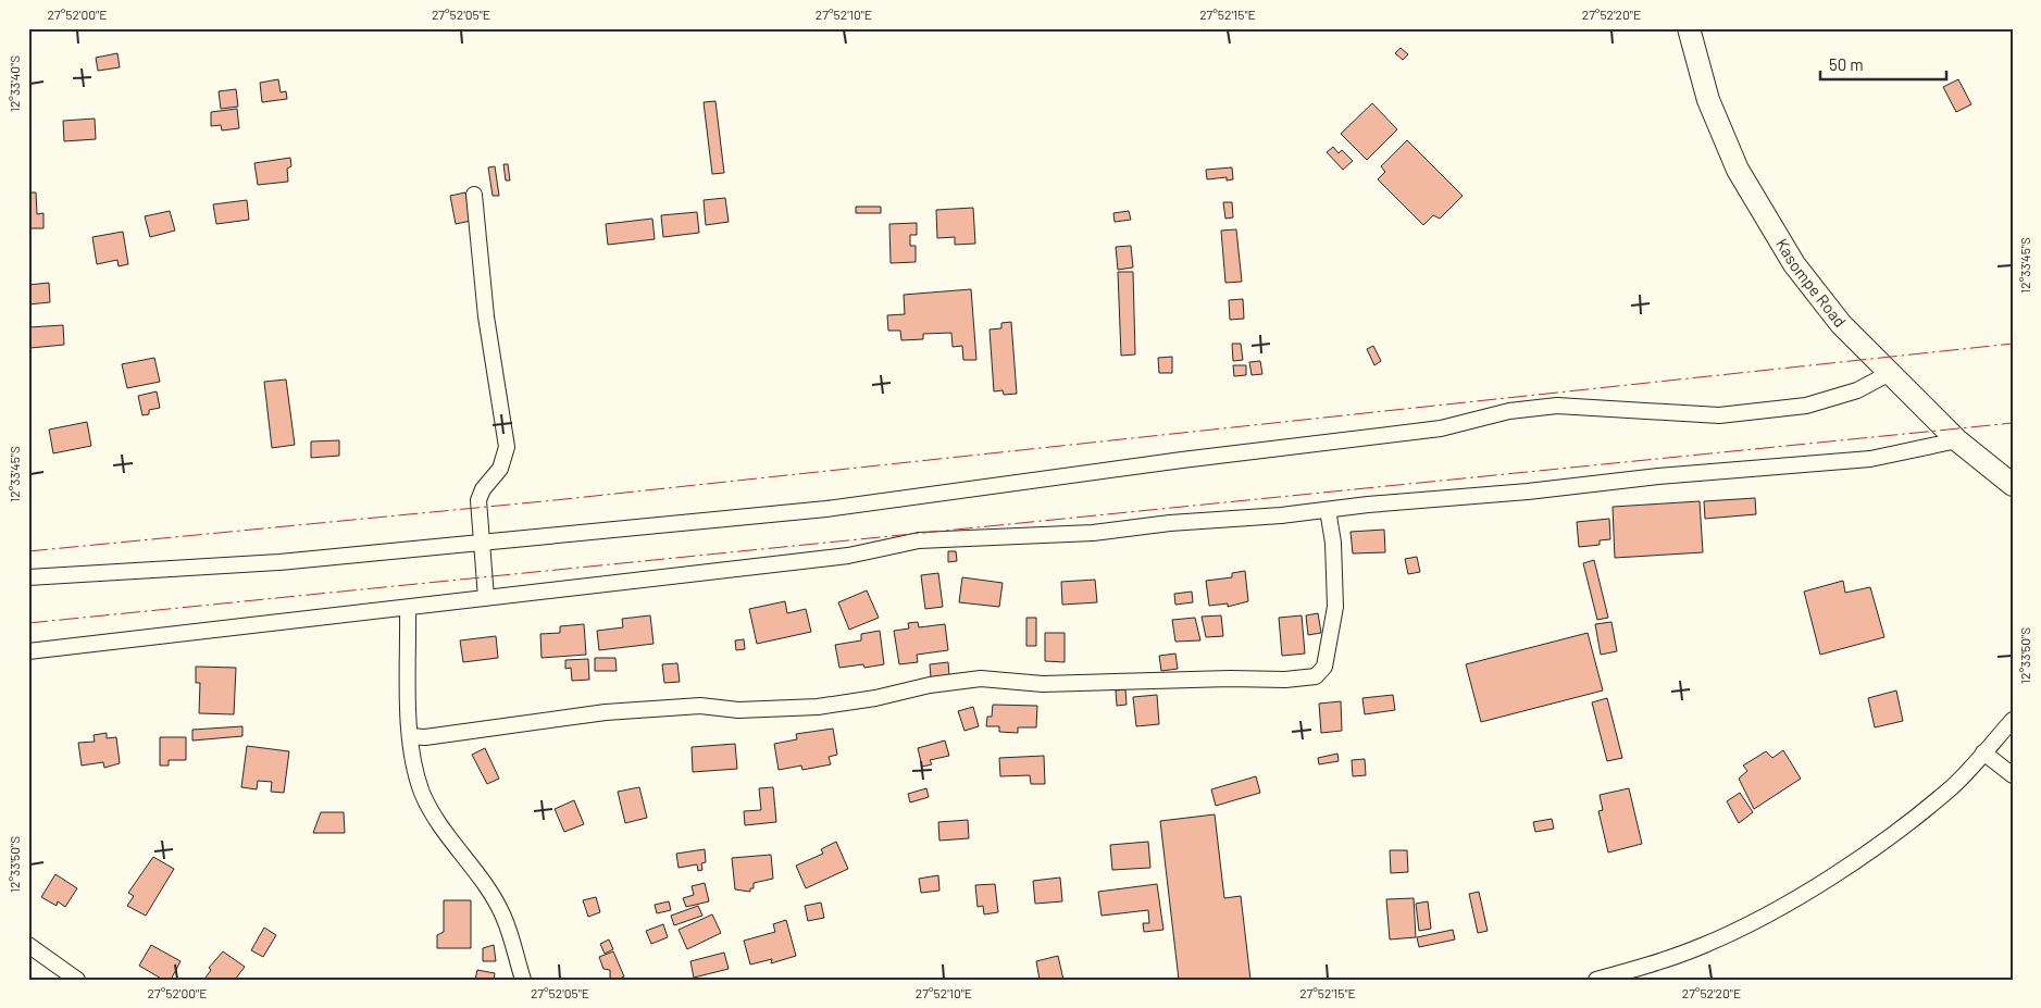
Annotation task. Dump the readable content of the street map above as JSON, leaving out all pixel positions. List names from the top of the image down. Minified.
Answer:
{"streets":{"street":["Kasompe Road"]},"scale_bar":"50 m","coordinates":["27°52'00\"E","27°52'05\"E","27°52'10\"E","27°52'15\"E","27°52'20\"E","12°33'40\"S","12°33'45\"S","12°33'50\"S"]}
